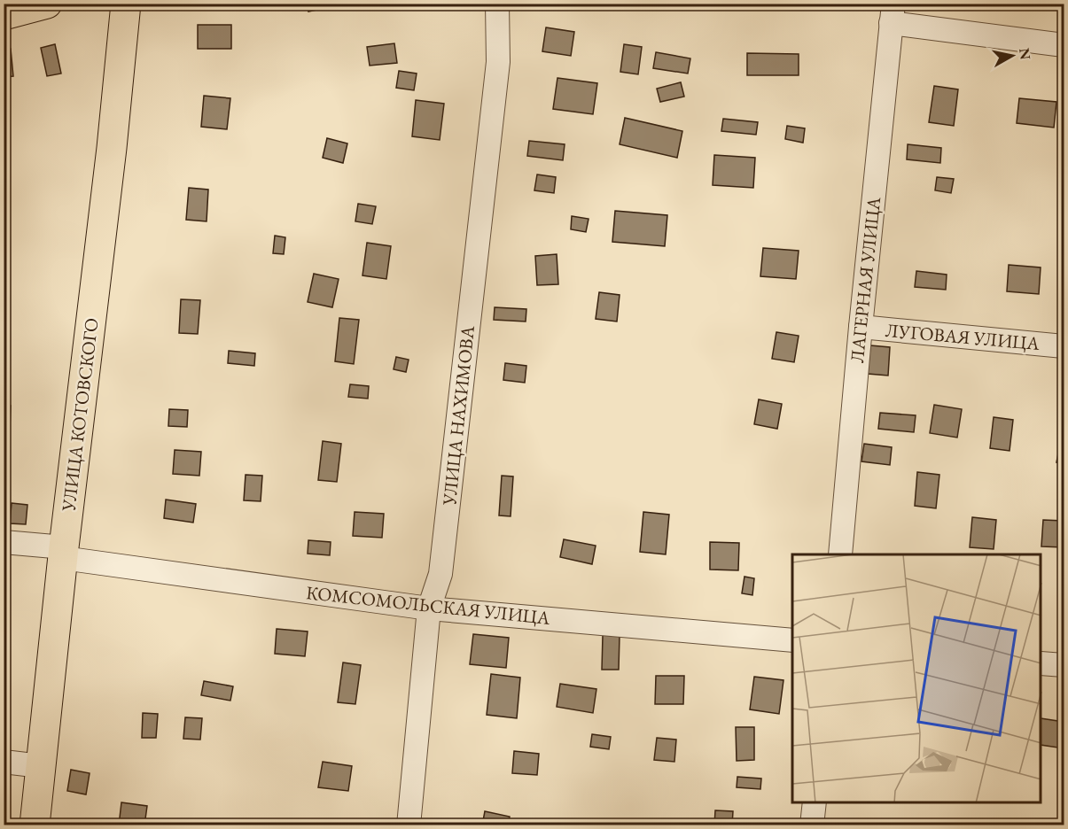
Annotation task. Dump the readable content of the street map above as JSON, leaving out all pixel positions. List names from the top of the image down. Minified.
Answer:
{"streets":{"main road":["УЛИЦА КОТОВСКОГО"],"street":["ЛАГЕРНАЯ УЛИЦА","ЛУГОВАЯ УЛИЦА","УЛИЦА НАХИМОВА","КОМСОМОЛЬСКАЯ УЛИЦА"]},"crossings":[["ЛАГЕРНАЯ УЛИЦА","ЛУГОВАЯ УЛИЦА"],["УЛИЦА КОТОВСКОГО","КОМСОМОЛЬСКАЯ УЛИЦА"],["УЛИЦА НАХИМОВА","КОМСОМОЛЬСКАЯ УЛИЦА"]],"north":"right"}
